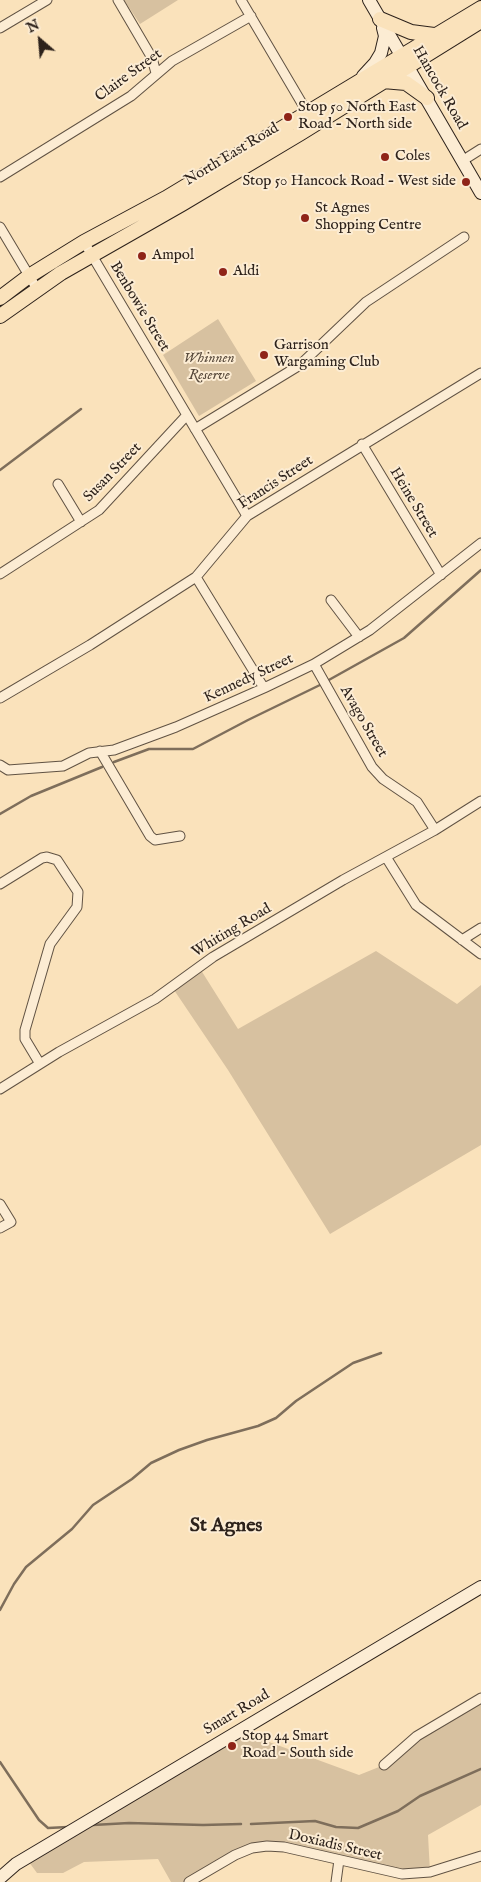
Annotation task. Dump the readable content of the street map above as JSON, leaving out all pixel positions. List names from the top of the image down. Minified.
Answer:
{"streets":{"main road":["Hancock Road","North East Road","Smart Road"],"street":["Claire Street","Benbowie Street","Susan Street","Francis Street","Heine Street","Kennedy Street","Avago Street","Whiting Road","Doxiadis Street"]},"crossings":[["Hancock Road","North East Road"],["North East Road","Benbowie Street"],["Benbowie Street","Susan Street"],["Benbowie Street","Francis Street"],["Francis Street","Heine Street"],["Heine Street","Kennedy Street"],["Kennedy Street","Avago Street"],["Avago Street","Whiting Road"]],"districts":["St Agnes"],"parks":["Whinnen Reserve"],"places":["Stop 50 North East Road - North side","Coles","Stop 50 Hancock Road - West side","St Agnes Shopping Centre","Ampol","Aldi","Garrison Wargaming Club","Stop 44 Smart Road - South side"],"north":"top left"}
